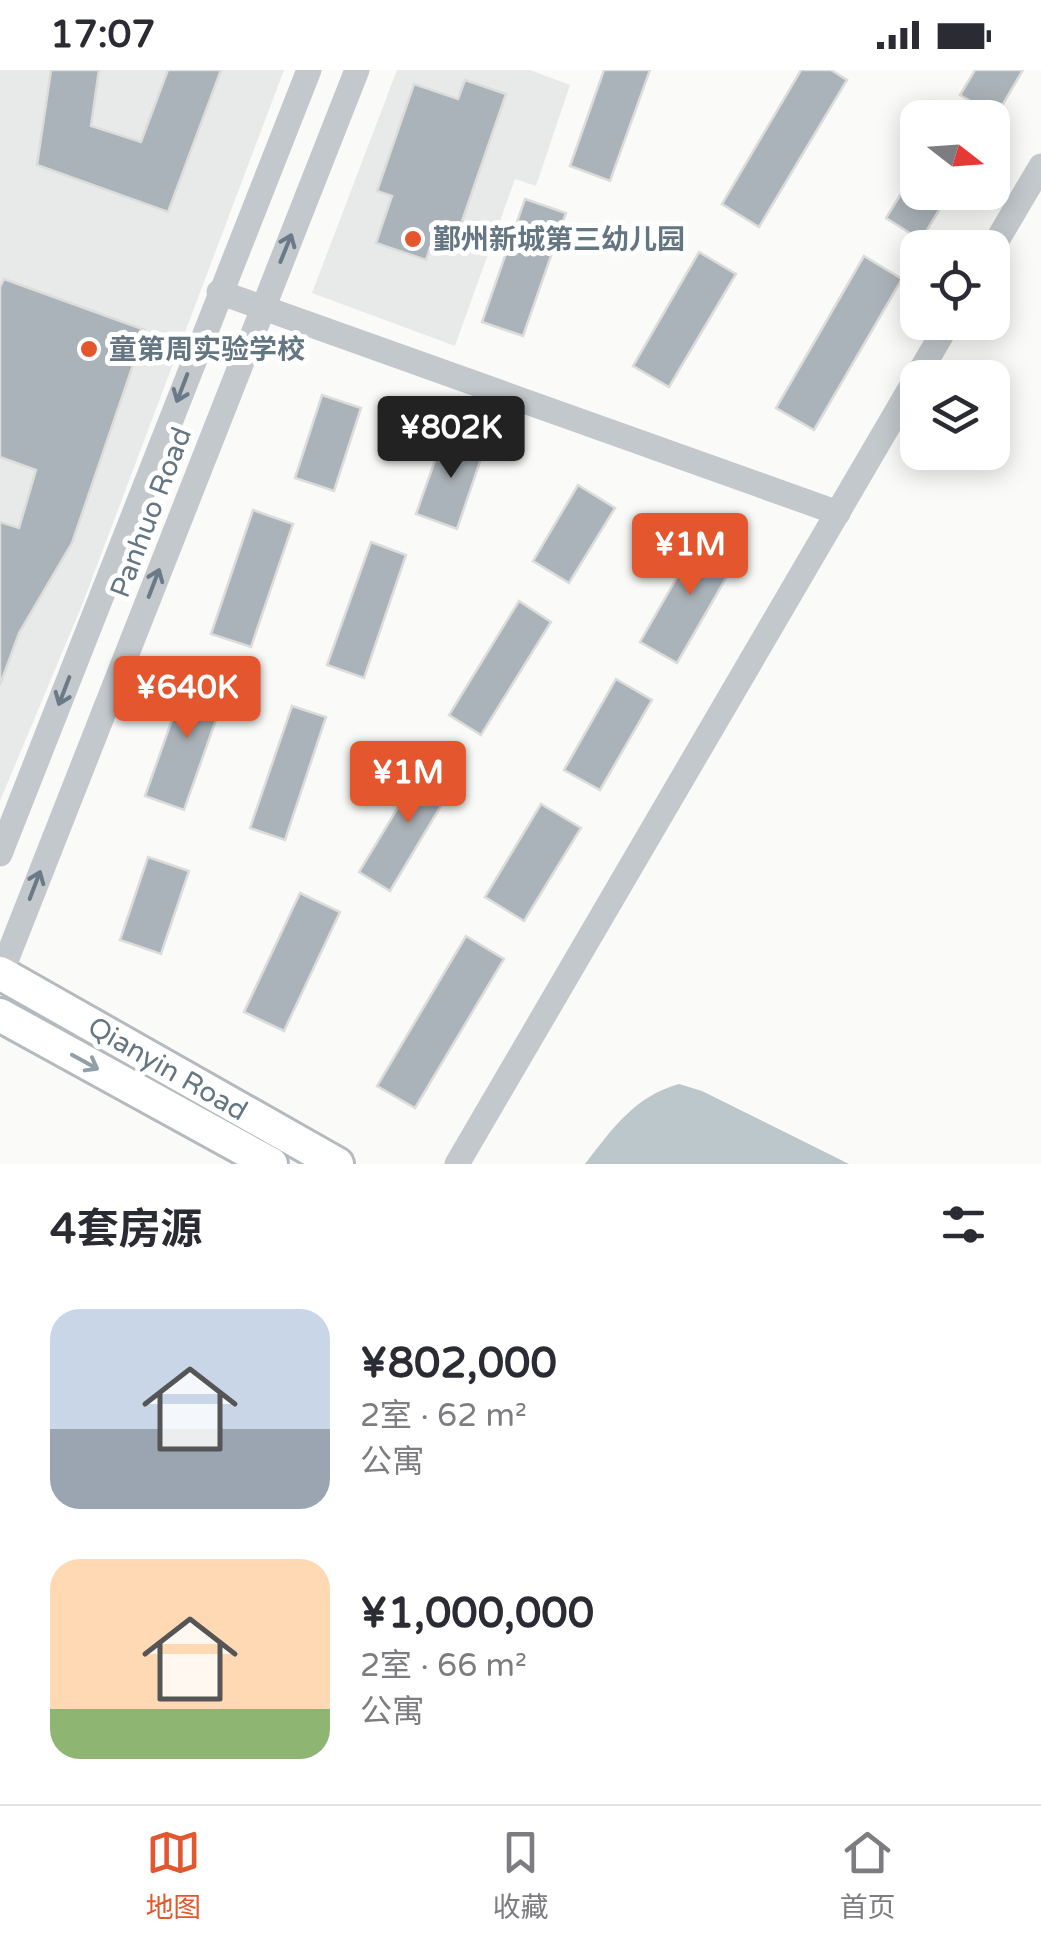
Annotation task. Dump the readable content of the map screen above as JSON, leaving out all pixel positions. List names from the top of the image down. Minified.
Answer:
{"streets":{"main road":["Qianyin Road"],"street":["Panhuo Road"]},"crossings":[["Panhuo Road","Qianyin Road"]],"places":["鄞州新城第三幼儿园","童第周实验学校"],"north":"right","page":{"status":"17:07","price":["¥802K","¥1M","¥640K","¥1M"],"heading":"4套房源","list":[{"name":"¥802,000","note":"2室 · 62 m² · 公寓"},{"name":"¥1,000,000","note":"2室 · 66 m² · 公寓"}],"tabs":["地图","收藏","首页"]}}
